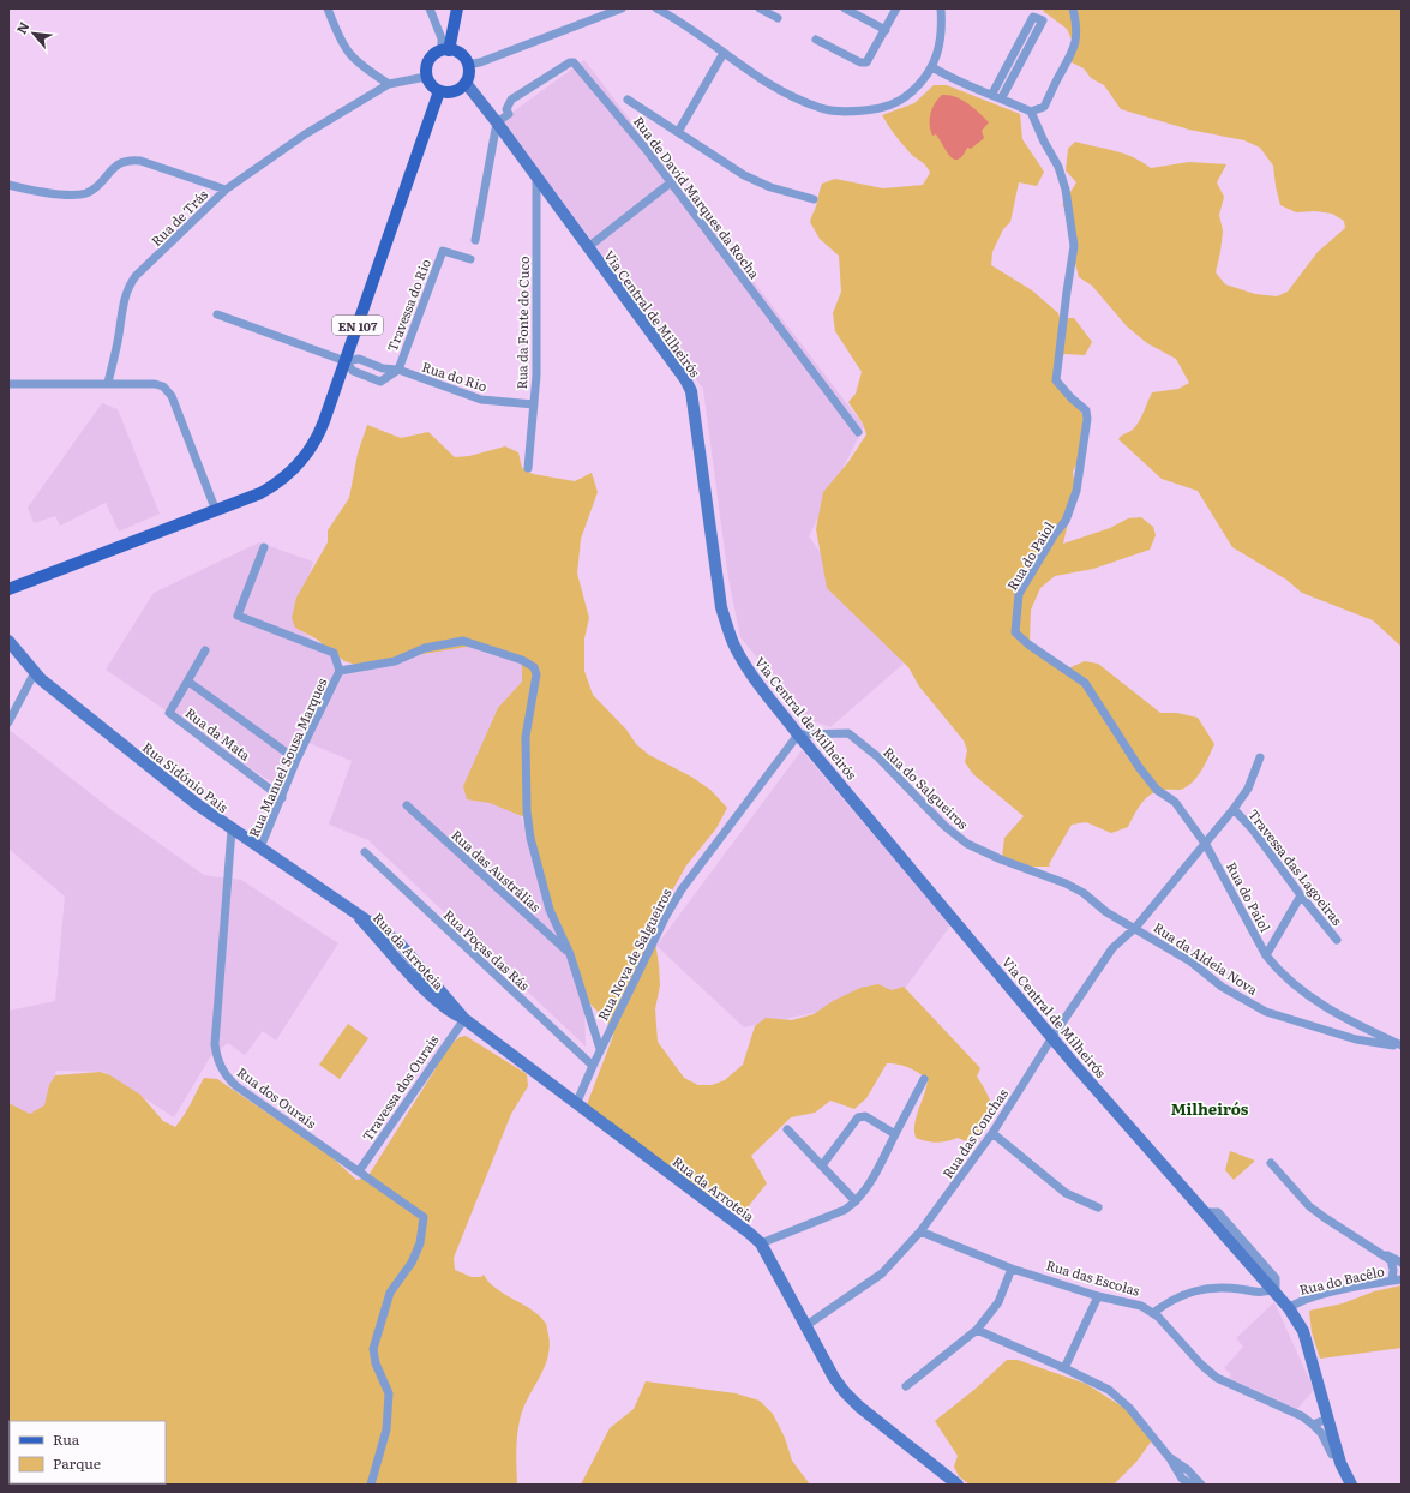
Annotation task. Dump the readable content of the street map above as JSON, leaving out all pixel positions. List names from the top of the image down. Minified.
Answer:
{"streets":{"main road":["EN 107"],"street":["Rua de David Marques da Rocha","Rua de Trás","Travessa do Rio","Via Central de Milheirós","Rua da Fonte do Cuco","Rua do Rio","Rua do Paiol","Rua da Mata","Rua Manuel Sousa Marques","Rua Sidónio Pais","Rua do Salgueiros","Travessa das Lagoeiras","Rua das Austrálias","Rua Poças das Rás","Rua da Arroteia","Rua Nova de Salgueiros","Rua da Aldeia Nova","Travessa dos Ourais","Rua dos Ourais","Rua das Conchas","Rua das Escolas","Rua do Bacêlo"]},"crossings":[["Rua de David Marques da Rocha","Via Central de Milheirós"],["Rua de Trás","Via Central de Milheirós"],["Rua de Trás","EN 107"],["Travessa do Rio","Rua do Rio"],["Via Central de Milheirós","Rua da Fonte do Cuco"],["Via Central de Milheirós","EN 107"],["Via Central de Milheirós","Rua do Salgueiros"],["Via Central de Milheirós","Rua Nova de Salgueiros"],["Via Central de Milheirós","Rua das Conchas"],["Via Central de Milheirós","Rua das Escolas"],["Via Central de Milheirós","Rua do Bacêlo"],["Rua da Fonte do Cuco","Rua do Rio"],["EN 107","Rua do Rio"],["Rua do Paiol","Rua da Aldeia Nova"],["Rua do Paiol","Rua das Conchas"],["Rua da Mata","Rua Manuel Sousa Marques"],["Rua Manuel Sousa Marques","Rua Sidónio Pais"],["Rua Sidónio Pais","Rua da Arroteia"],["Rua Sidónio Pais","Rua dos Ourais"],["Rua do Salgueiros","Rua Nova de Salgueiros"],["Rua do Salgueiros","Rua da Aldeia Nova"],["Rua do Salgueiros","Rua das Conchas"],["Travessa das Lagoeiras","Rua das Conchas"],["Rua Poças das Rás","Rua Nova de Salgueiros"],["Rua da Arroteia","Rua Nova de Salgueiros"],["Rua da Arroteia","Travessa dos Ourais"],["Rua da Arroteia","Rua das Conchas"],["Rua da Aldeia Nova","Rua das Conchas"],["Travessa dos Ourais","Rua dos Ourais"],["Rua das Conchas","Rua das Escolas"]],"districts":["Milheirós"],"legend":["Rua","Parque"],"north":"top left"}
